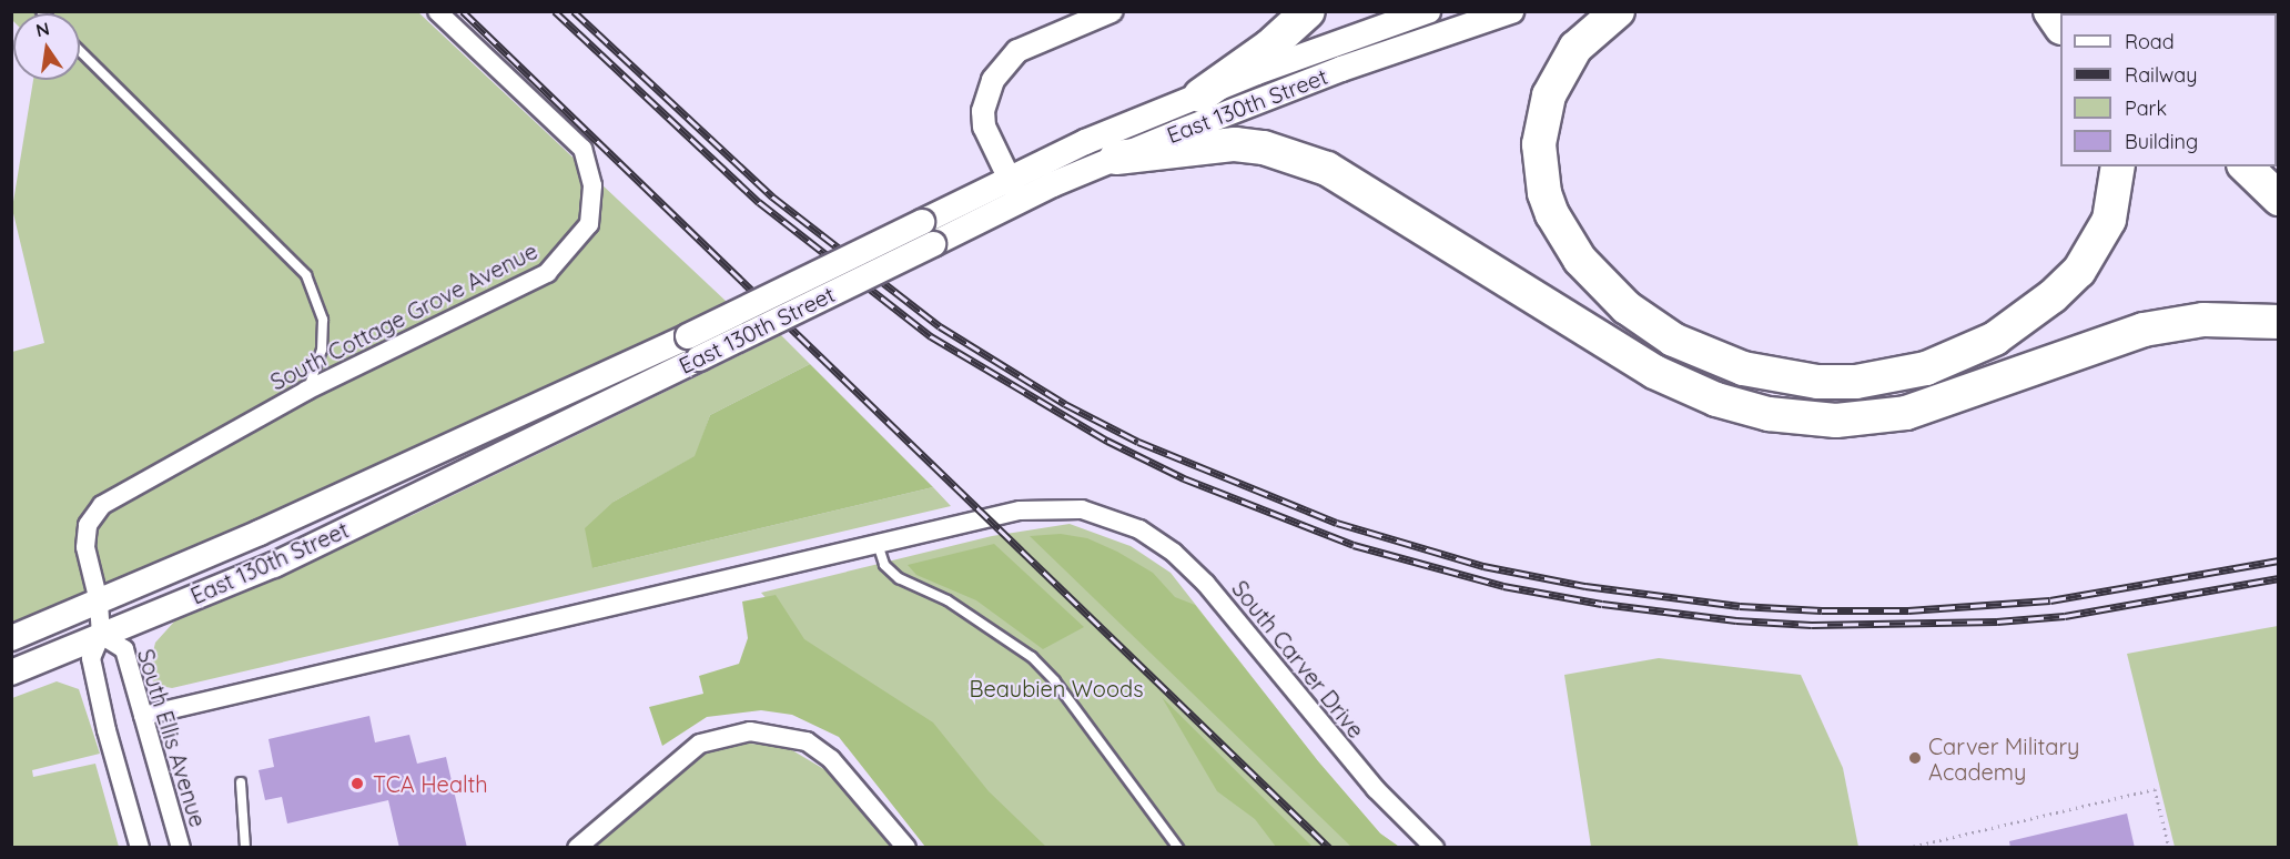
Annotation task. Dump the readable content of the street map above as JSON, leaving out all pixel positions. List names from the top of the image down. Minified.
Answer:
{"streets":{"main road":["East 130th Street"],"street":["South Cottage Grove Avenue","South Carver Drive","South Ellis Avenue"]},"crossings":[["East 130th Street","South Cottage Grove Avenue"],["East 130th Street","South Ellis Avenue"],["South Cottage Grove Avenue","South Ellis Avenue"]],"parks":["Beaubien Woods"],"places":["Carver Military Academy","TCA Health"],"legend":["Road","Railway","Park","Building"],"north":"top"}
